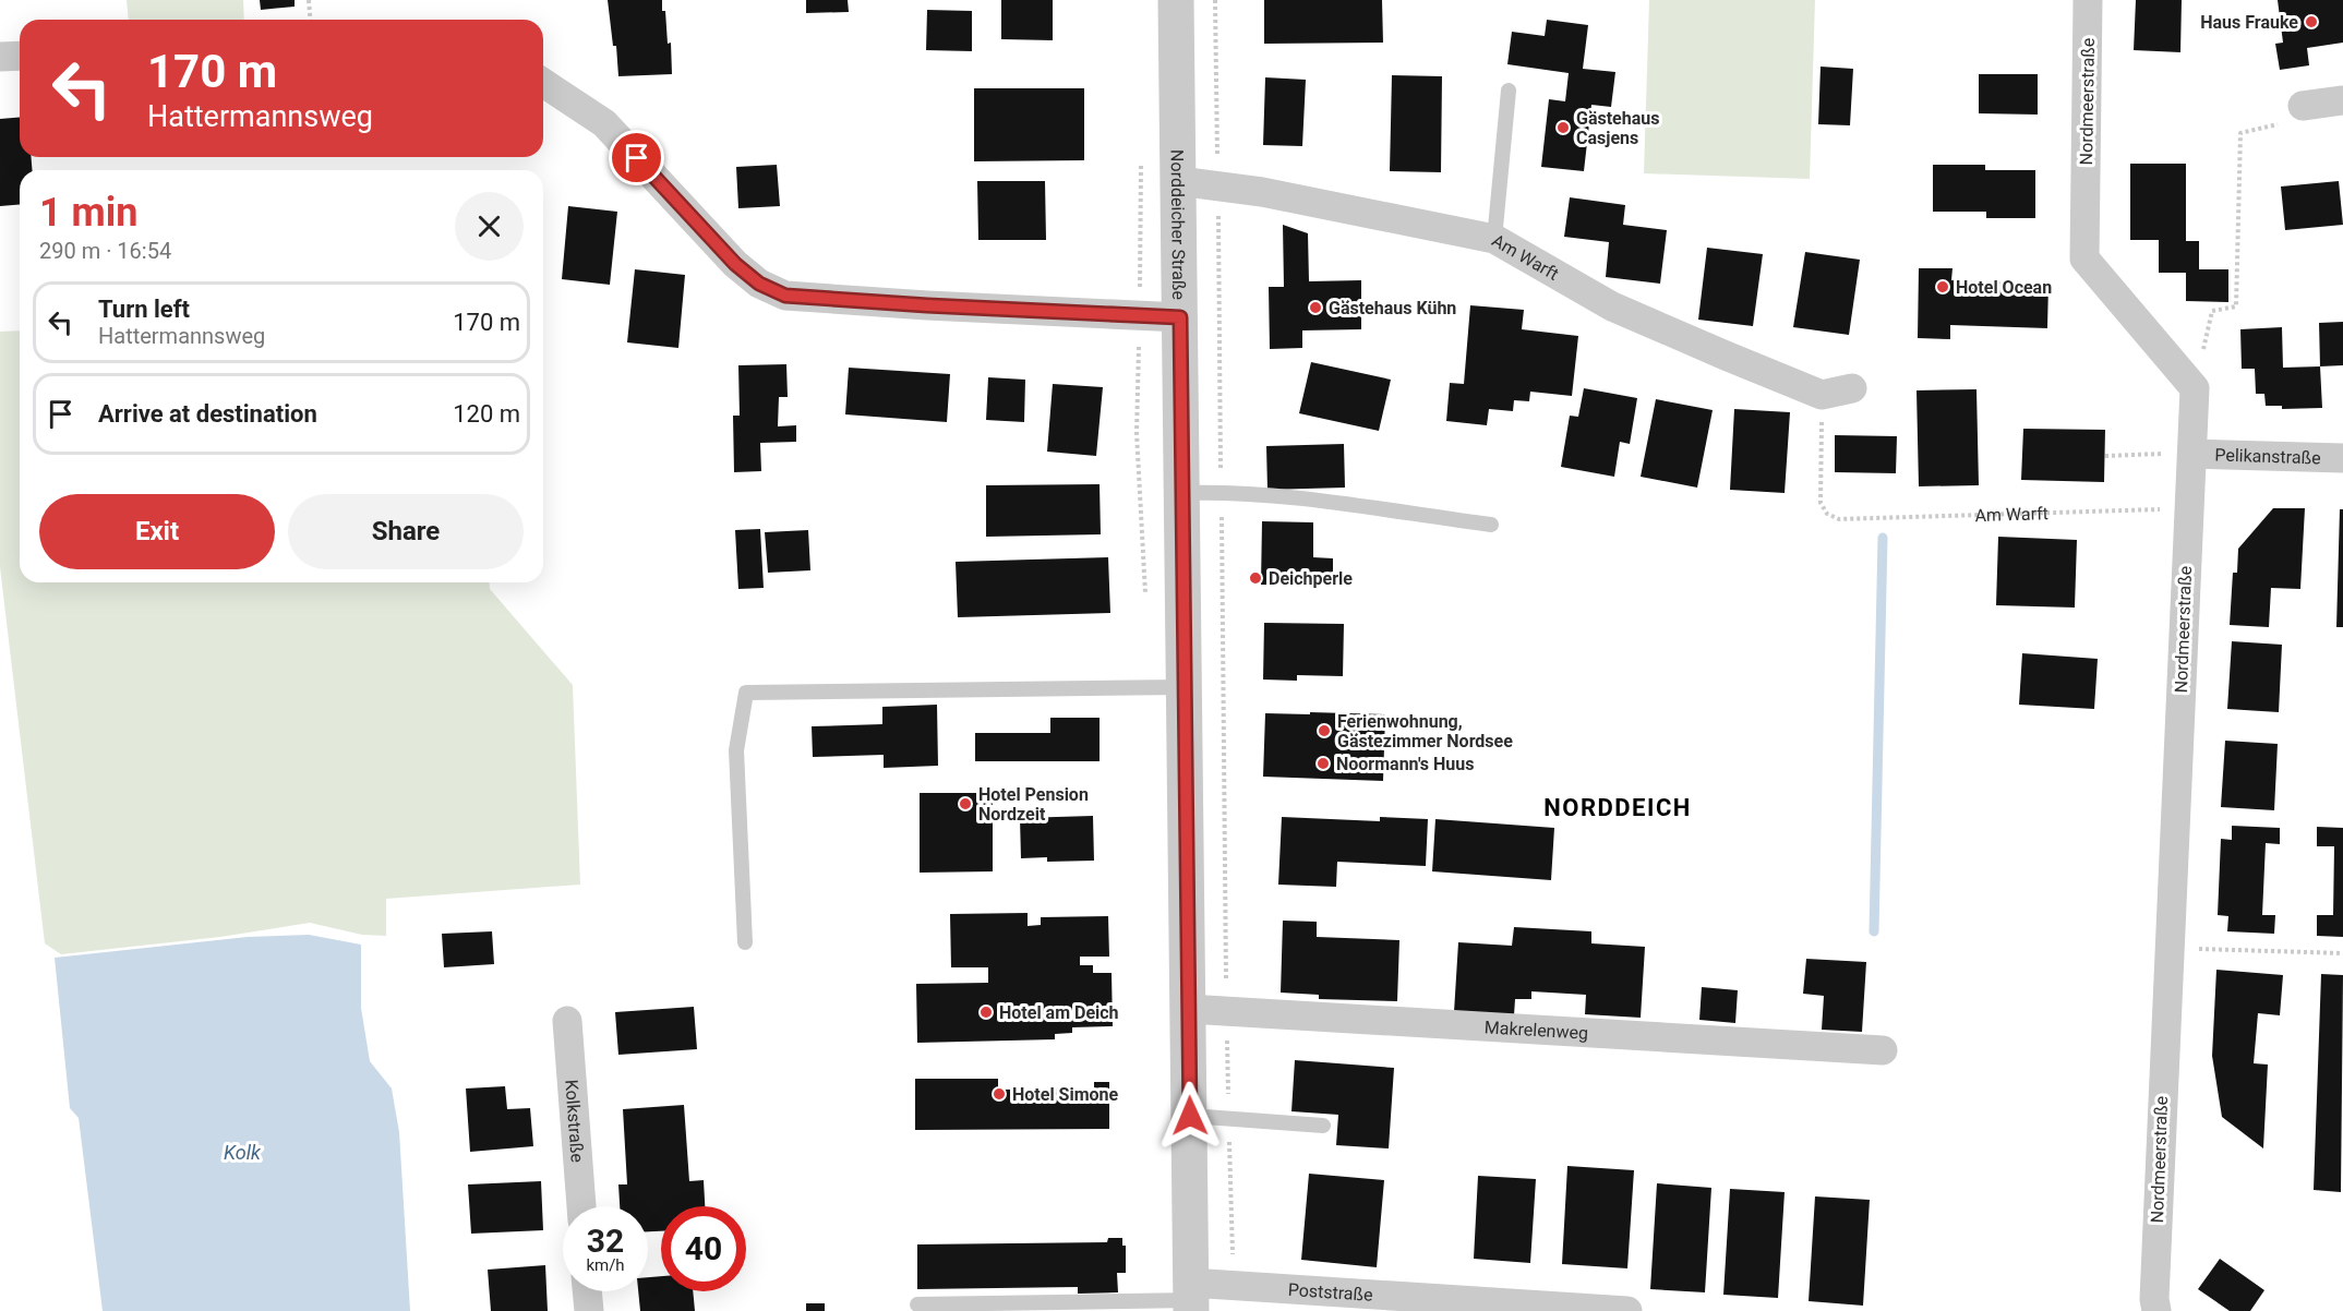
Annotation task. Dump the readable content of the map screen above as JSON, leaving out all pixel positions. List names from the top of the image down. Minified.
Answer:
{"streets":{"street":["Nordmeerstraße","Norddeicher Straße","Am Warft","Pelikanstraße","Makrelenweg","Kolkstraße","Poststraße"]},"crossings":[["Nordmeerstraße","Am Warft"],["Nordmeerstraße","Pelikanstraße"],["Norddeicher Straße","Am Warft"],["Norddeicher Straße","Makrelenweg"],["Norddeicher Straße","Poststraße"]],"districts":["NORDDEICH"],"water":["Kolk"],"places":["Haus Frauke","Gästehaus Casjens","Hotel Ocean","Gästehaus Kühn","Deichperle","Ferienwohnung, Gästezimmer Nordsee","Noormann's Huus","Hotel Pension Nordzeit","Hotel am Deich","Hotel Simone"],"page":{"turn":["170 m","Hattermannsweg"],"heading":["1 min","290 m · 16:54"],"list":[{"name":"Turn left","note":"Hattermannsweg","value":"170 m"},{"name":"Arrive at destination","value":"120 m"}],"buttons":["Exit","Share"],"speed":"32 km/h","limit":"40"}}
